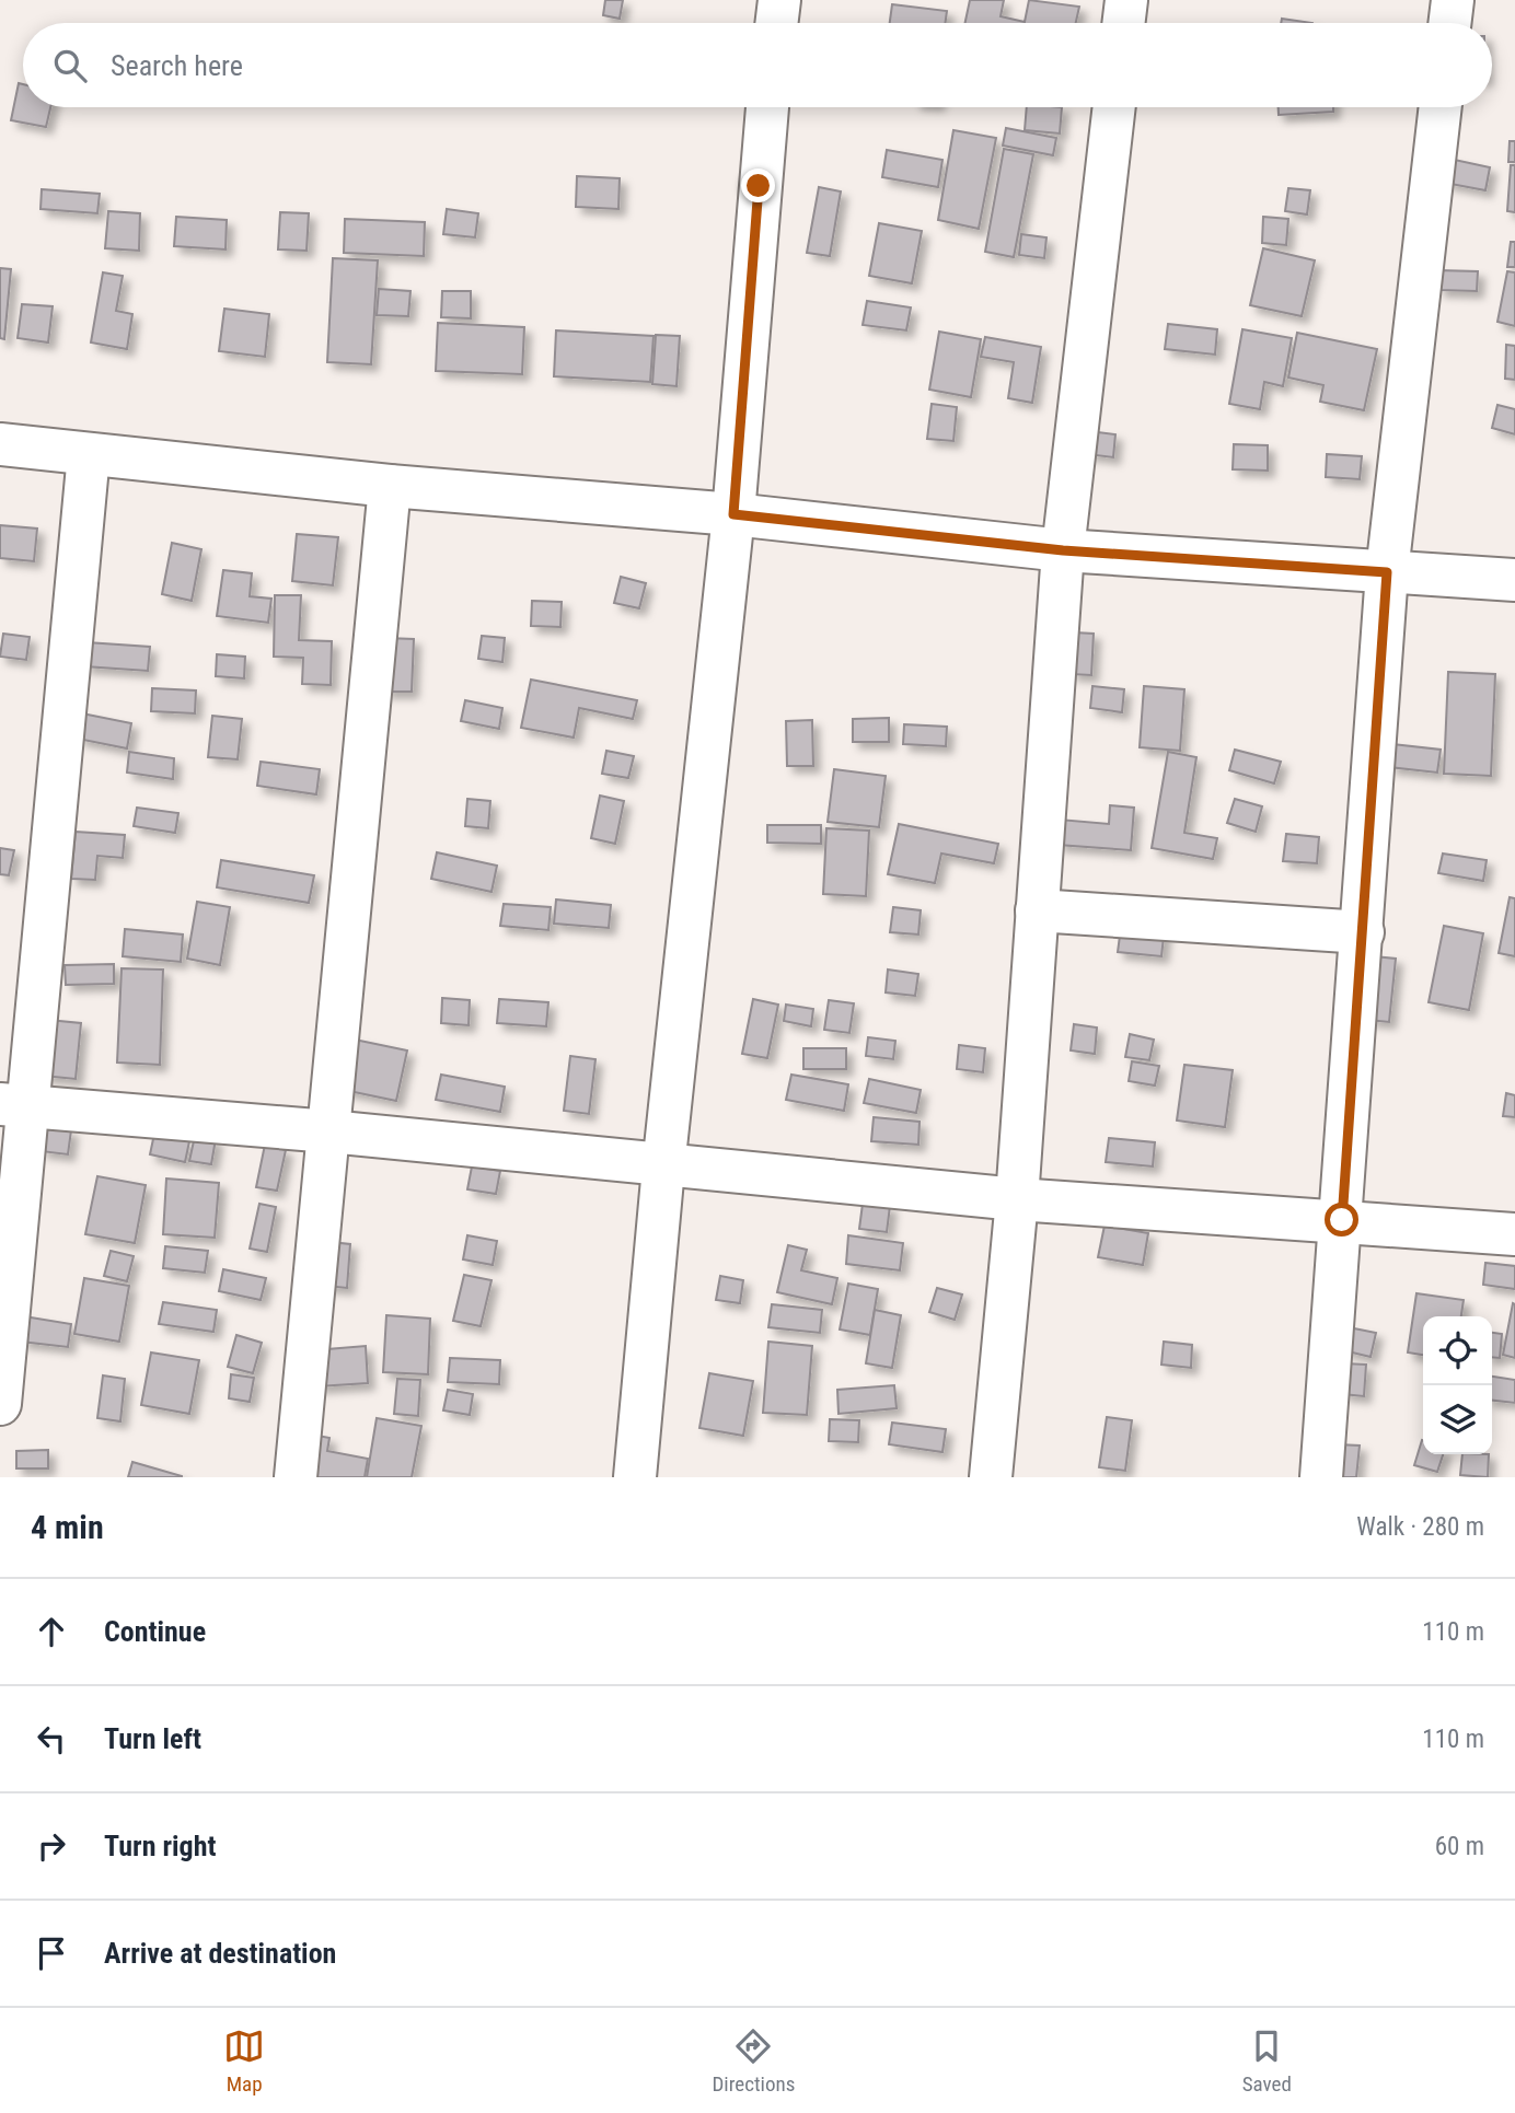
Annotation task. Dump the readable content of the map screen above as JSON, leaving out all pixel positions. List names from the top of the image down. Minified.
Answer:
{"page":{"search":"Search here","heading":["4 min","Walk · 280 m"],"list":[["Continue","110 m"],["Turn left","110 m"],["Turn right","60 m"],"Arrive at destination"],"nav":["Map","Directions","Saved"]}}
